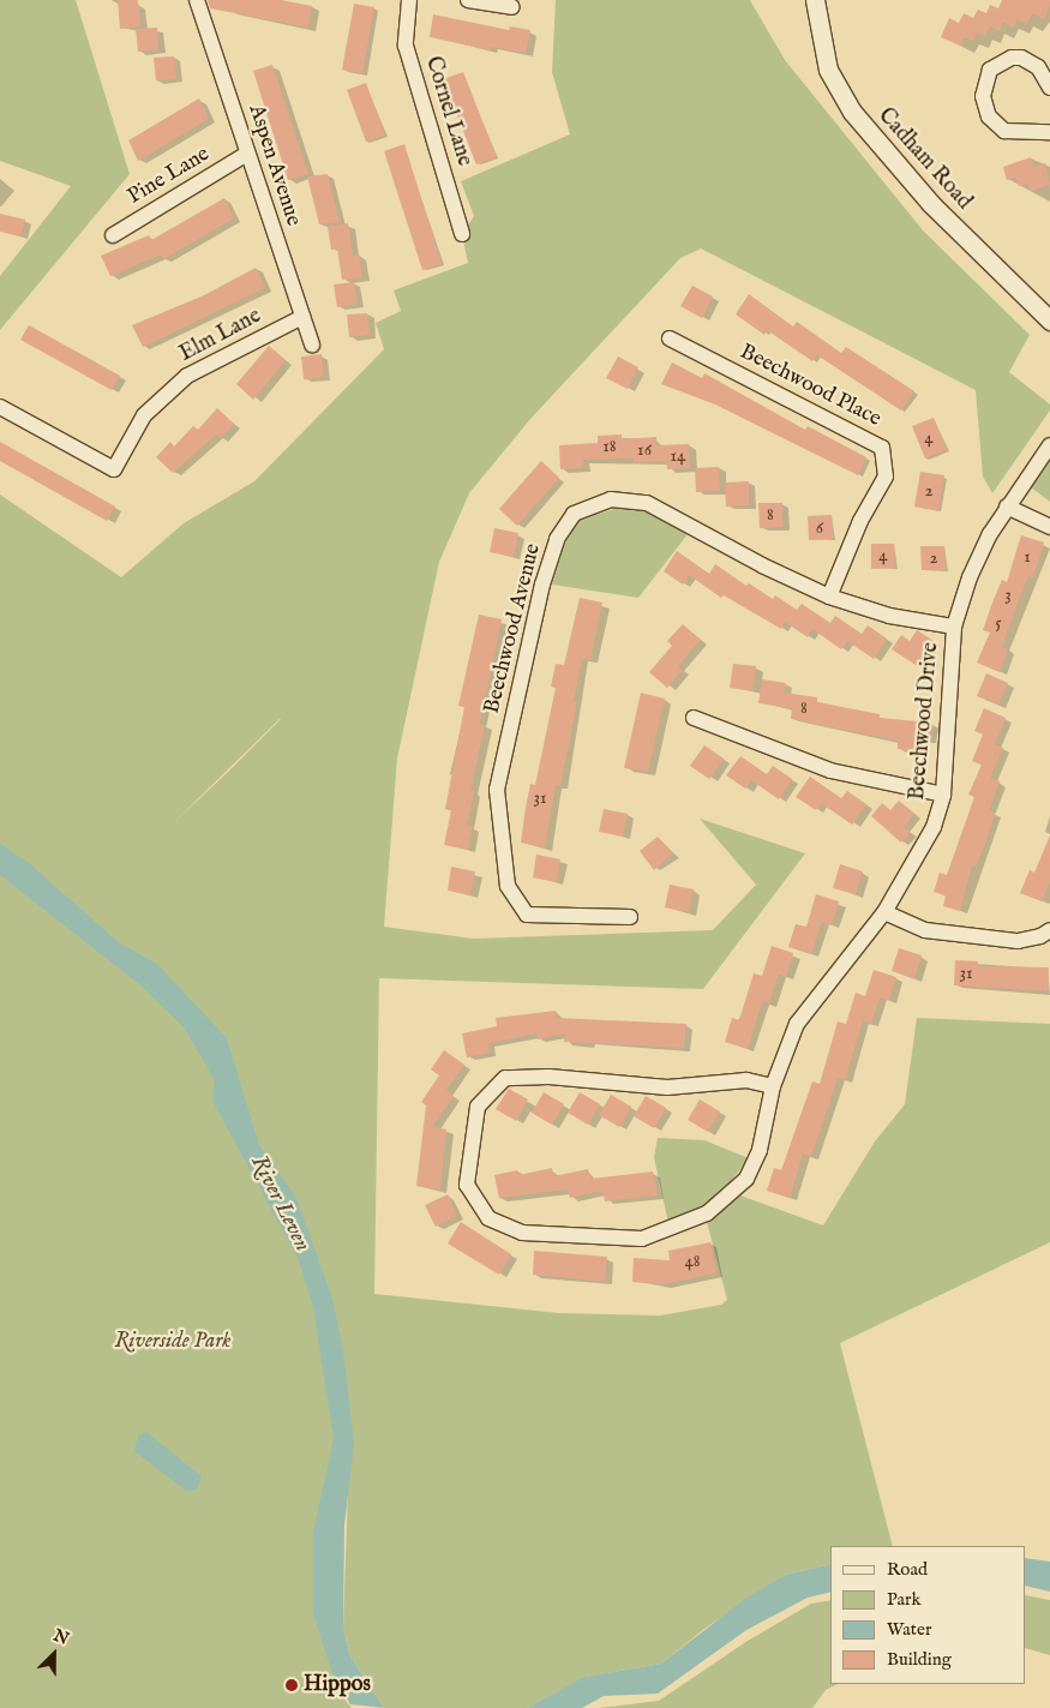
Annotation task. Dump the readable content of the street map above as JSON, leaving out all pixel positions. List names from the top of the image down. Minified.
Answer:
{"streets":{"street":["Cornel Lane","Cadham Road","Aspen Avenue","Pine Lane","Elm Lane","Beechwood Place","Beechwood Avenue","Beechwood Drive"]},"crossings":[["Aspen Avenue","Pine Lane"],["Aspen Avenue","Elm Lane"],["Beechwood Place","Beechwood Avenue"],["Beechwood Avenue","Beechwood Drive"]],"water":["River Leven"],"parks":["Riverside Park"],"places":["Hippos"],"house_numbers":["4","18","16","14","2","8","6","4","1","2","3","5","8","31","31","48"],"legend":["Road","Park","Water","Building"],"north":"top right"}
